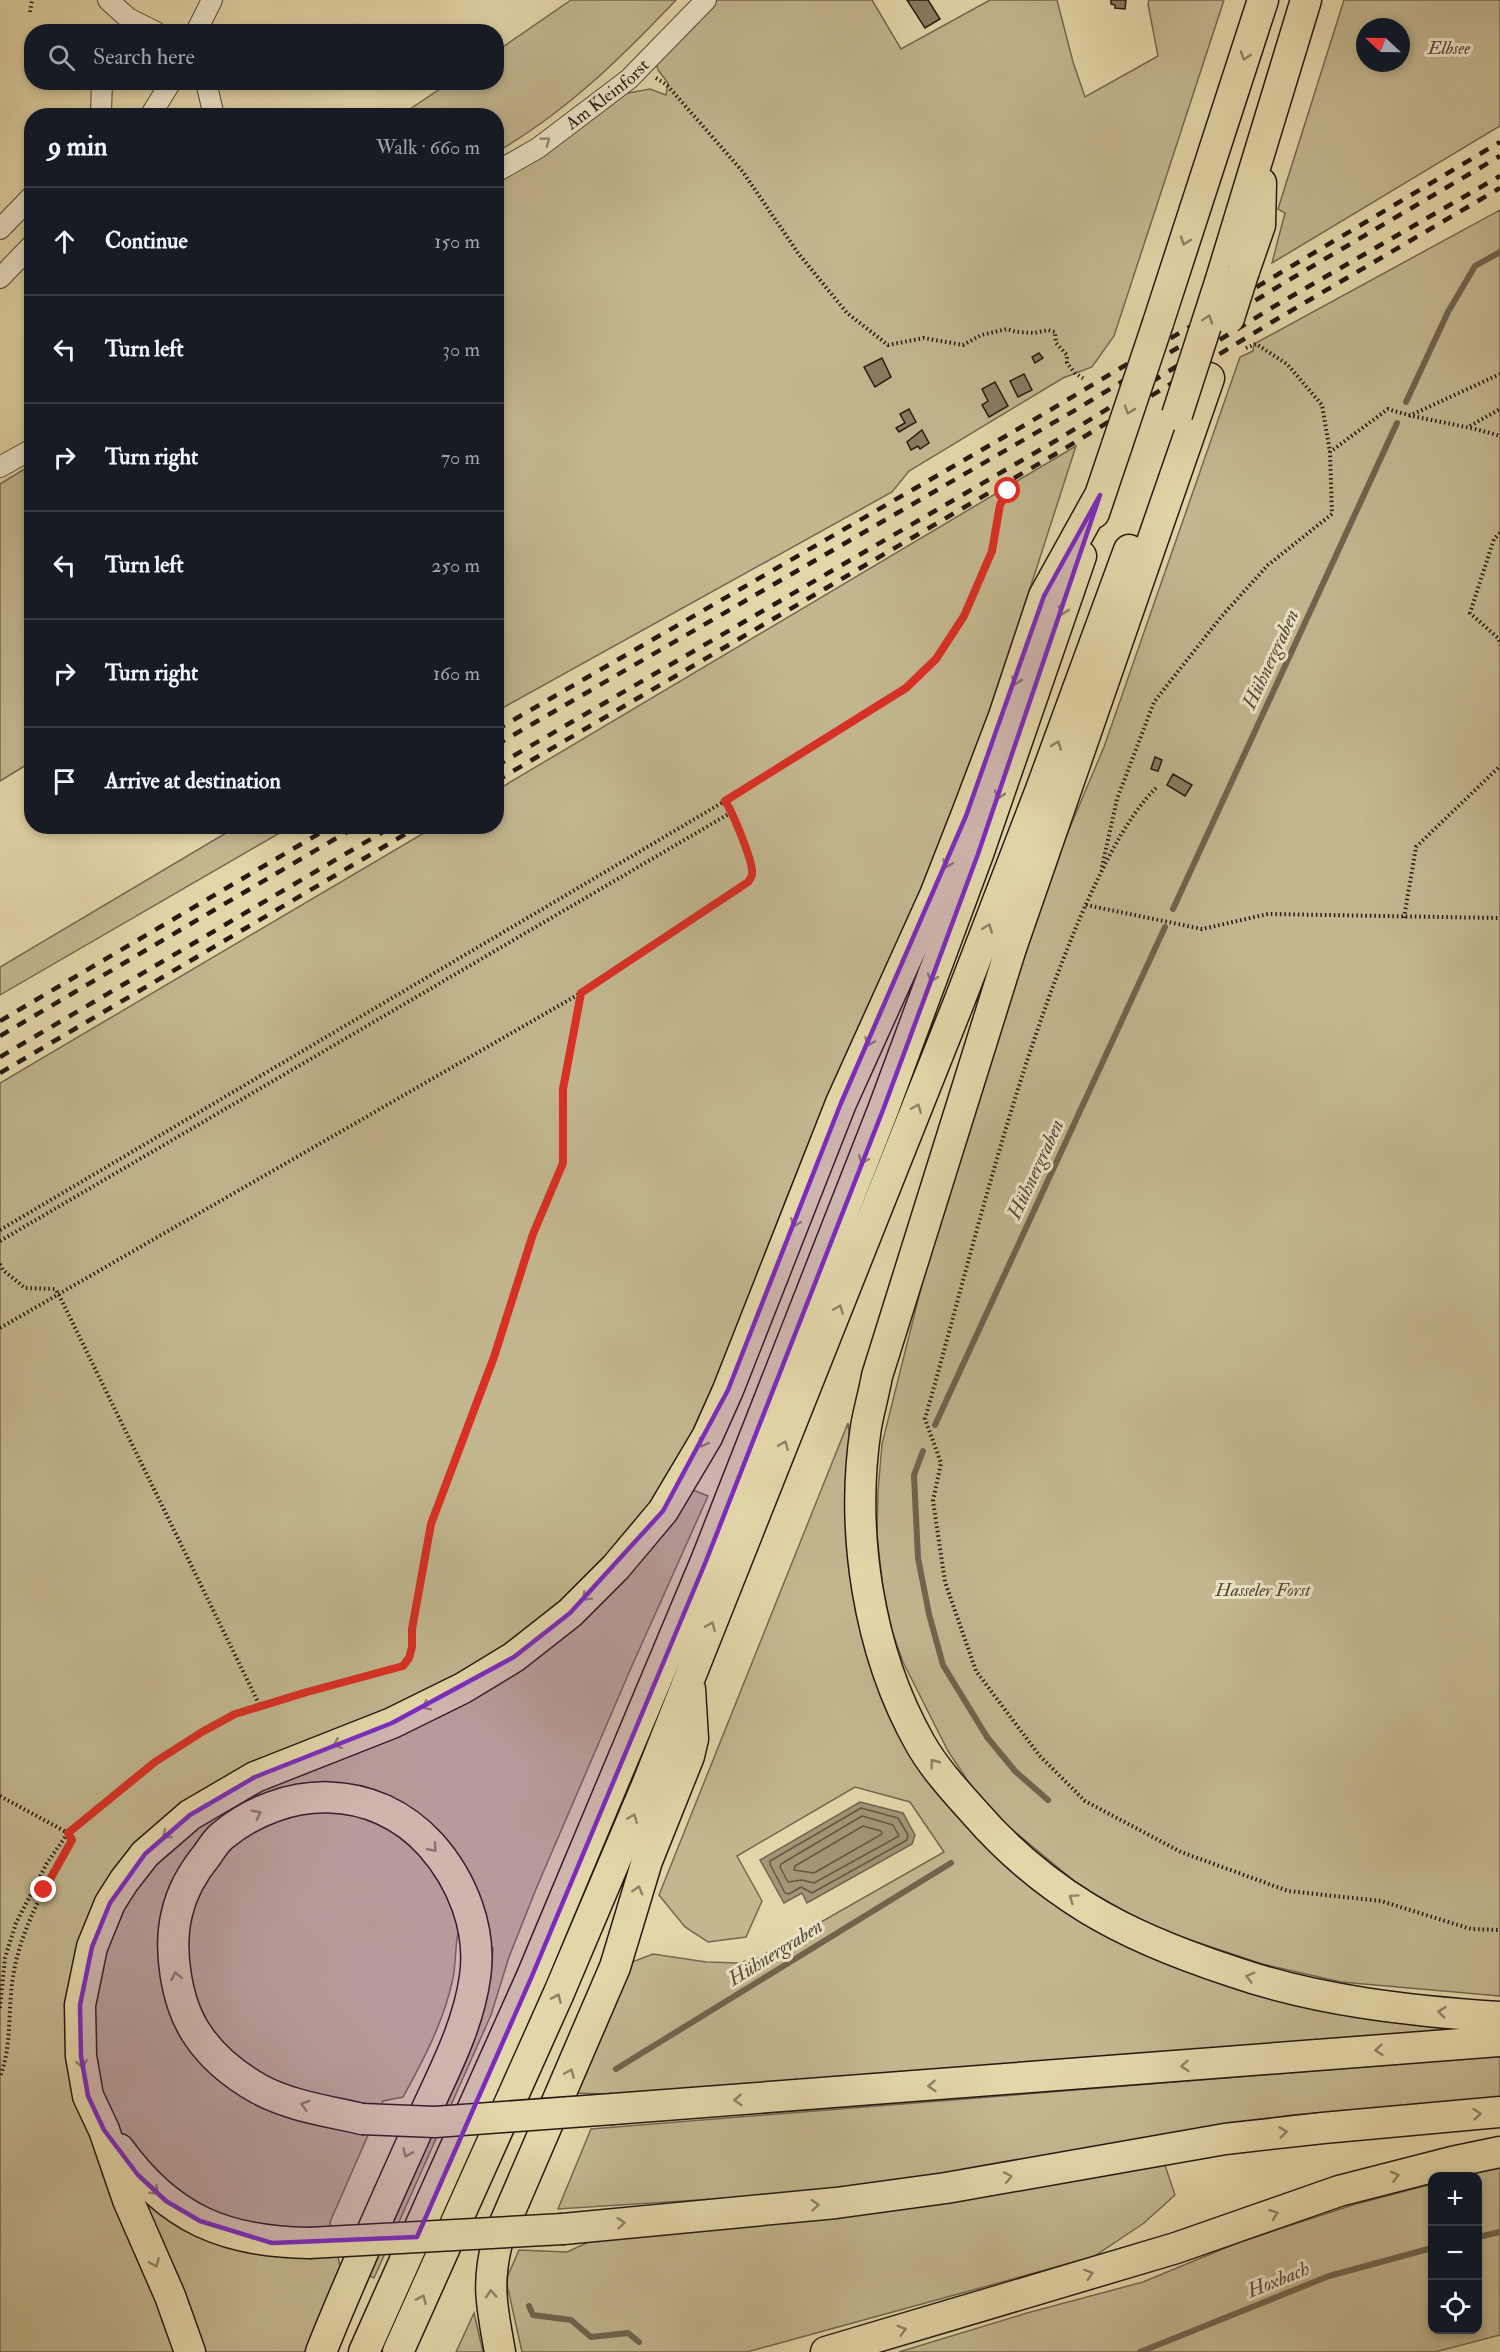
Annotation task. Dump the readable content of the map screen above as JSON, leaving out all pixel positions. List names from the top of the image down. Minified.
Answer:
{"streets":{"street":["Am Kleinforst"]},"one_way":["Am Kleinforst"],"water":["Hühnergraben","Hoxbach"],"parks":["Elbsee","Hasseler Forst"],"north":"left","page":{"search":"Search here","heading":["9 min","Walk · 660 m"],"list":[["Continue","150 m"],["Turn left","30 m"],["Turn right","70 m"],["Turn left","250 m"],["Turn right","160 m"],"Arrive at destination"],"map_buttons":["+","−"]}}
